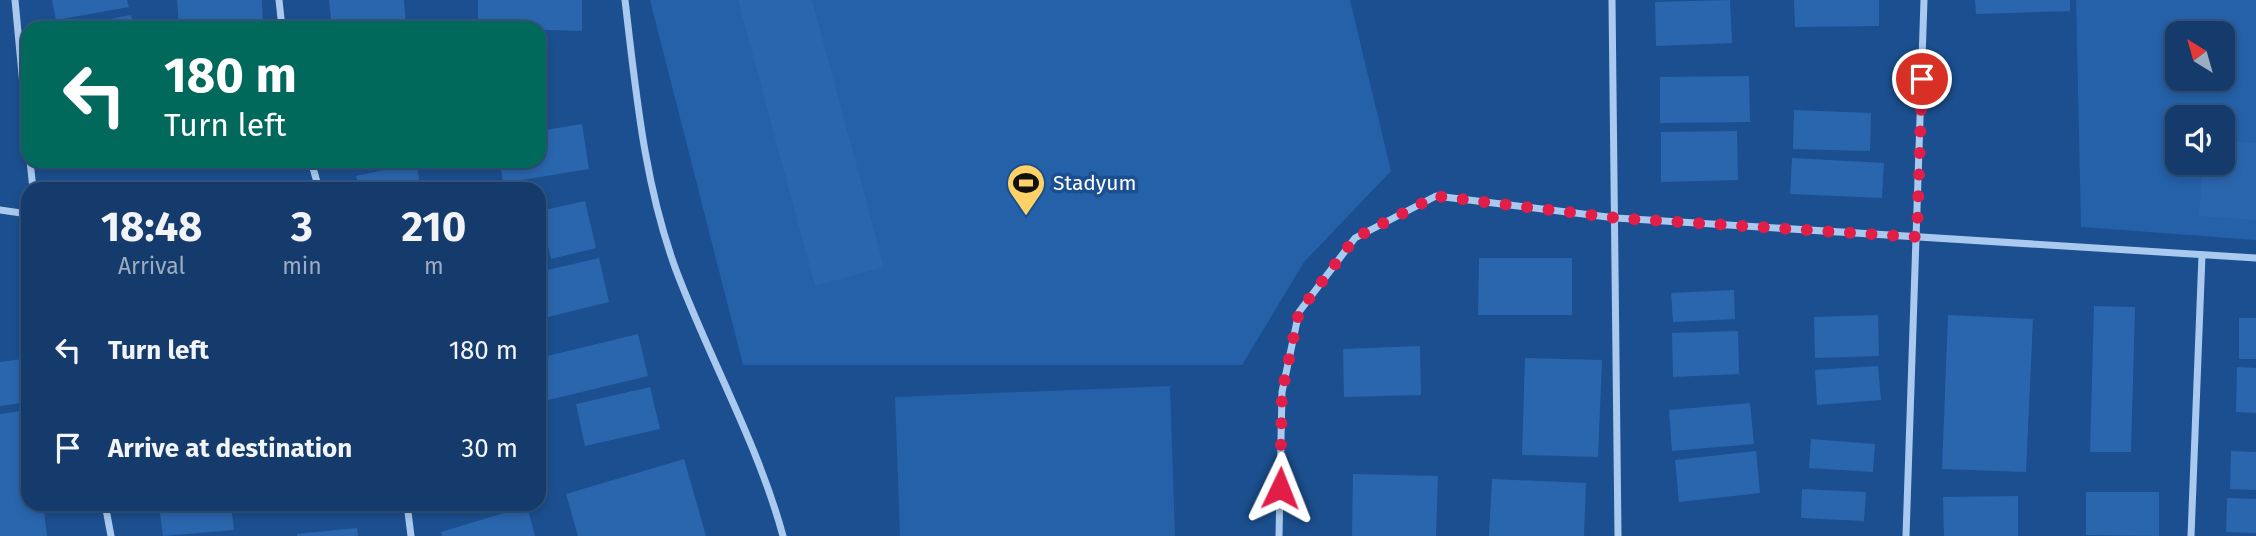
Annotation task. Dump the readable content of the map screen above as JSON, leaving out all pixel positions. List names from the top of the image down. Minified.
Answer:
{"places":{"sports":["Stadyum"]},"north":"top left","page":{"turn":["180 m","Turn left"],"eta":["18:48","Arrival","3","min","210","m"],"list":[{"name":"Turn left","value":"180 m"},{"name":"Arrive at destination","value":"30 m"}]}}
